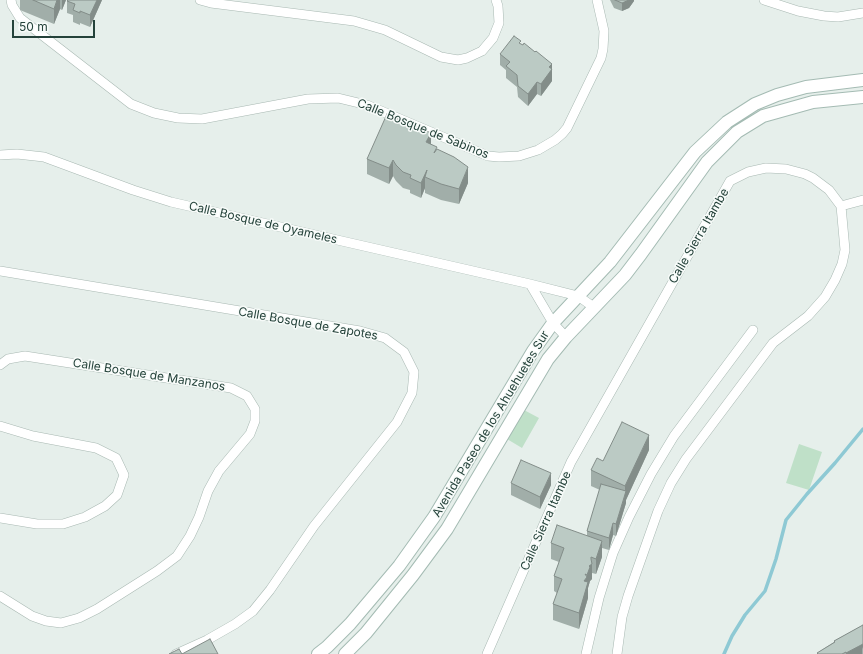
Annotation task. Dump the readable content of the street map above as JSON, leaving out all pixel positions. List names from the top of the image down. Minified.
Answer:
{"streets":{"street":["Calle Bosque de Sabinos","Calle Bosque de Oyameles","Calle Sierra Itambe","Calle Bosque de Zapotes","Calle Bosque de Manzanos","Avenida Paseo de los Ahuehuetes Sur"]},"crossings":[["Calle Bosque de Oyameles","Avenida Paseo de los Ahuehuetes Sur"]],"scale_bar":"50 m"}
